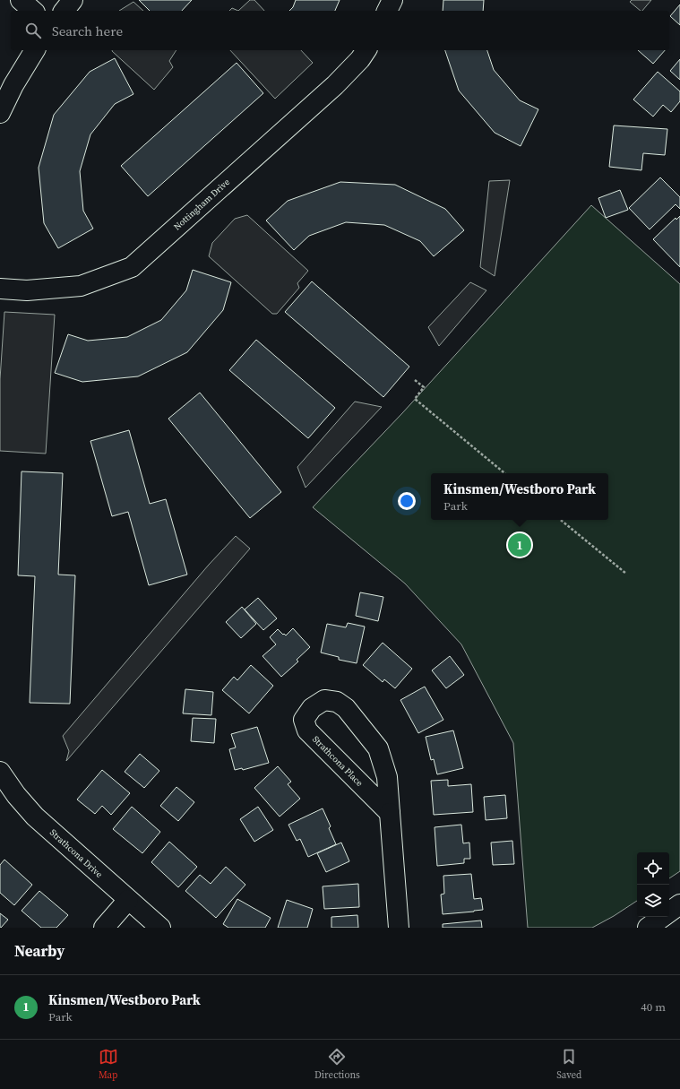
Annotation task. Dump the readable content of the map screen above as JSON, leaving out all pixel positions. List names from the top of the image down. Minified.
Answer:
{"streets":{"street":["Nottingham Drive","Strathcona Place","Strathcona Drive"]},"page":{"search":"Search here","popup":["Kinsmen/Westboro Park","Park"],"pins":"1","heading":"Nearby","list":[{"mark":"1","name":"Kinsmen/Westboro Park","note":"Park","value":"40 m"}],"nav":["Map","Directions","Saved"]}}
